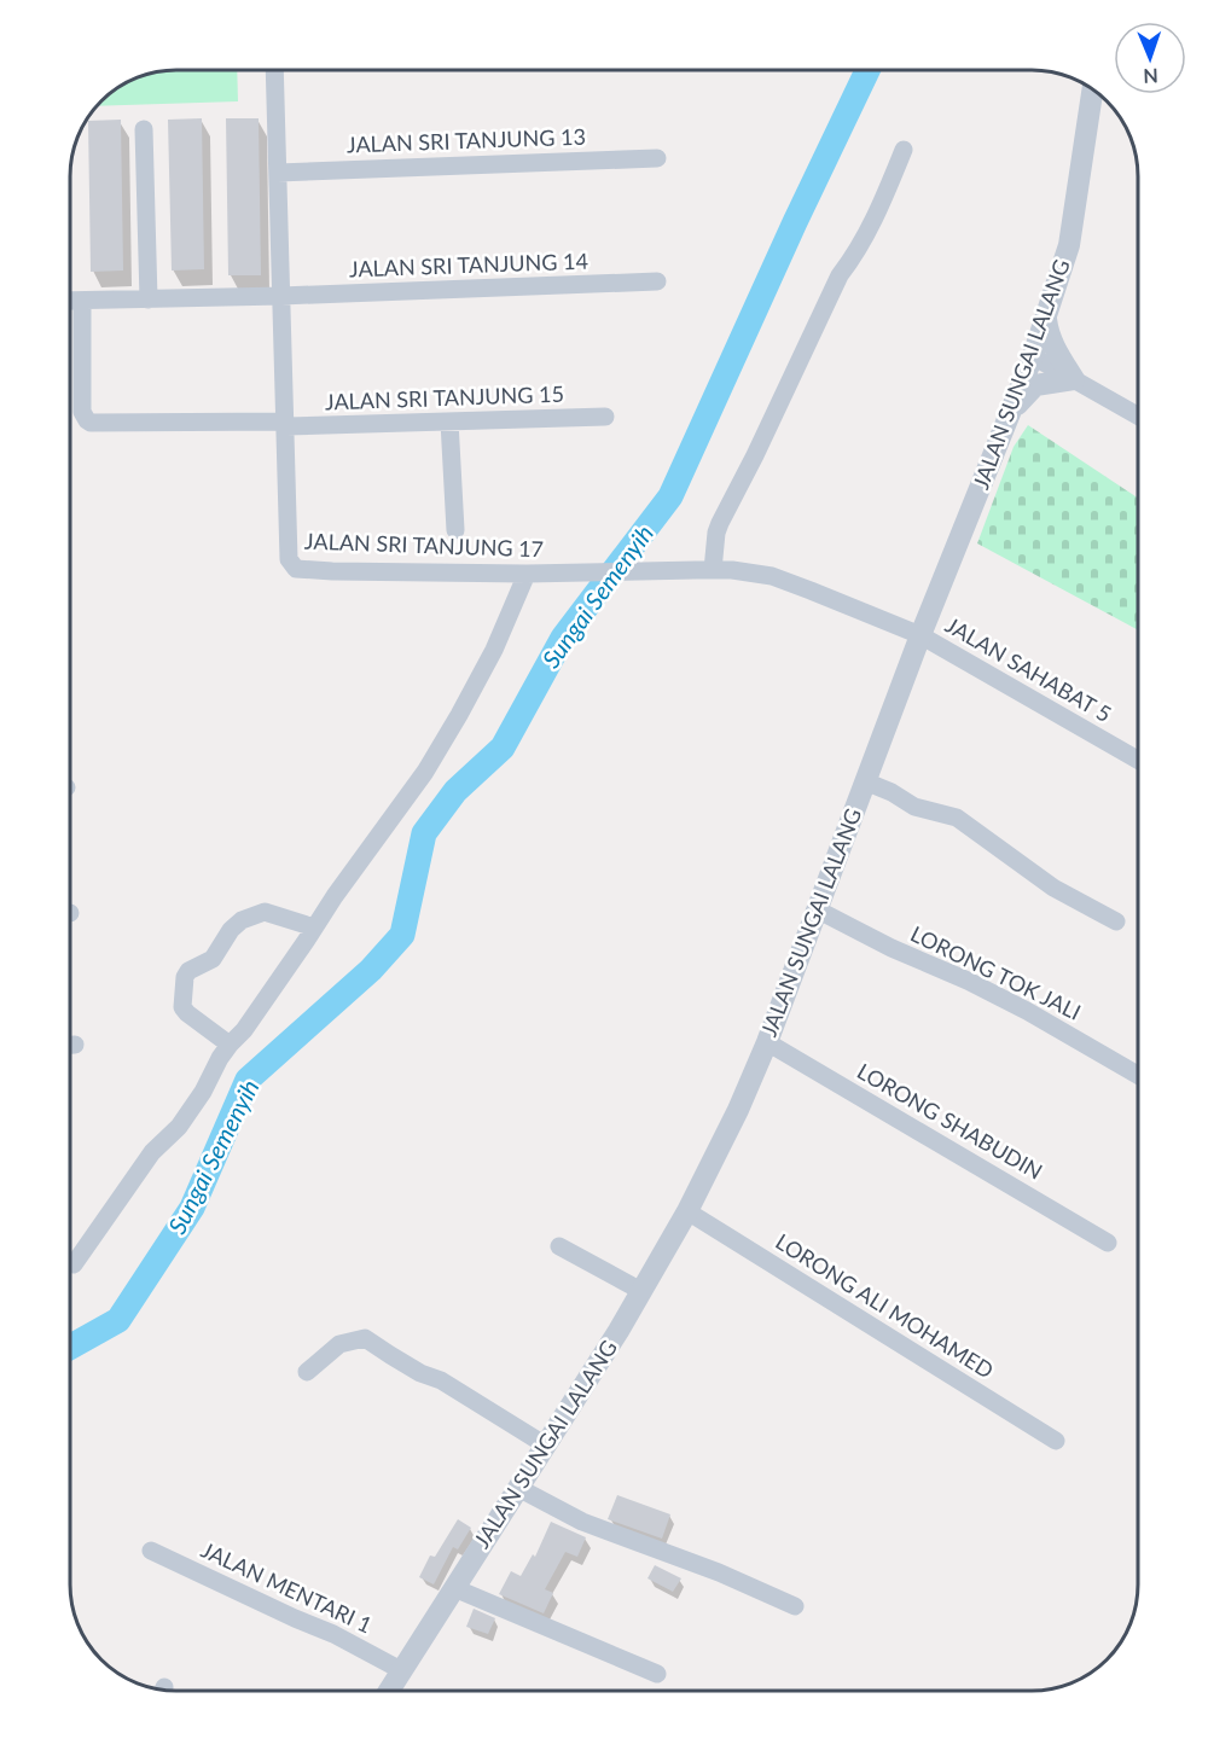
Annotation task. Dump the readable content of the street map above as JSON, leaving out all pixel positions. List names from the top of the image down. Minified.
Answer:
{"streets":{"street":["JALAN SRI TANJUNG 13","JALAN SRI TANJUNG 14","JALAN SUNGAI LALANG","JALAN SRI TANJUNG 15","JALAN SRI TANJUNG 17","JALAN SAHABAT 5","LORONG TOK JALI","LORONG SHABUDIN","LORONG ALI MOHAMED","JALAN MENTARI 1"]},"crossings":[["JALAN SRI TANJUNG 13","JALAN SRI TANJUNG 17"],["JALAN SRI TANJUNG 14","JALAN SRI TANJUNG 15"],["JALAN SRI TANJUNG 14","JALAN SRI TANJUNG 17"],["JALAN SUNGAI LALANG","JALAN SRI TANJUNG 17"],["JALAN SUNGAI LALANG","JALAN SAHABAT 5"],["JALAN SUNGAI LALANG","LORONG TOK JALI"],["JALAN SUNGAI LALANG","LORONG SHABUDIN"],["JALAN SUNGAI LALANG","LORONG ALI MOHAMED"],["JALAN SUNGAI LALANG","JALAN MENTARI 1"],["JALAN SRI TANJUNG 15","JALAN SRI TANJUNG 17"],["JALAN SRI TANJUNG 17","JALAN SAHABAT 5"]],"water":["Sungai Semenyih"],"north":"bottom"}
